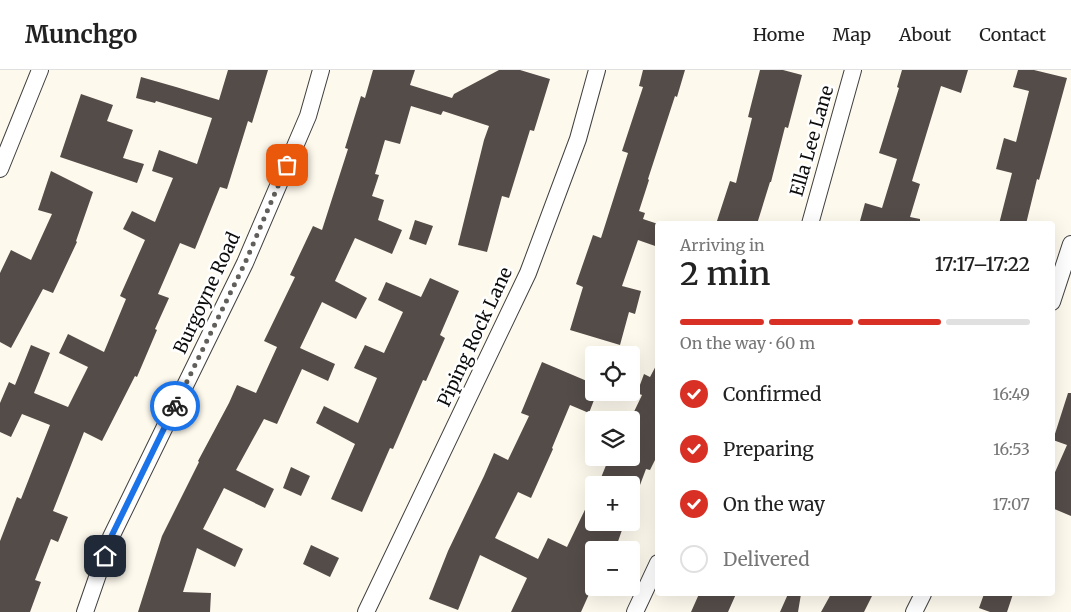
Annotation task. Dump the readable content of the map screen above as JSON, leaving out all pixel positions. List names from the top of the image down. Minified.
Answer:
{"streets":{"street":["Ella Lee Lane","Burgoyne Road","Piping Rock Lane"]},"page":{"header":"Munchgo","nav":["Home","Map","About","Contact"],"heading":["2 min","Arriving in","17:17–17:22"],"bar":"On the way · 60 m","map_buttons":["+","−"],"list":[["Confirmed","16:49"],["Preparing","16:53"],["On the way","17:07"],"Delivered"]}}
